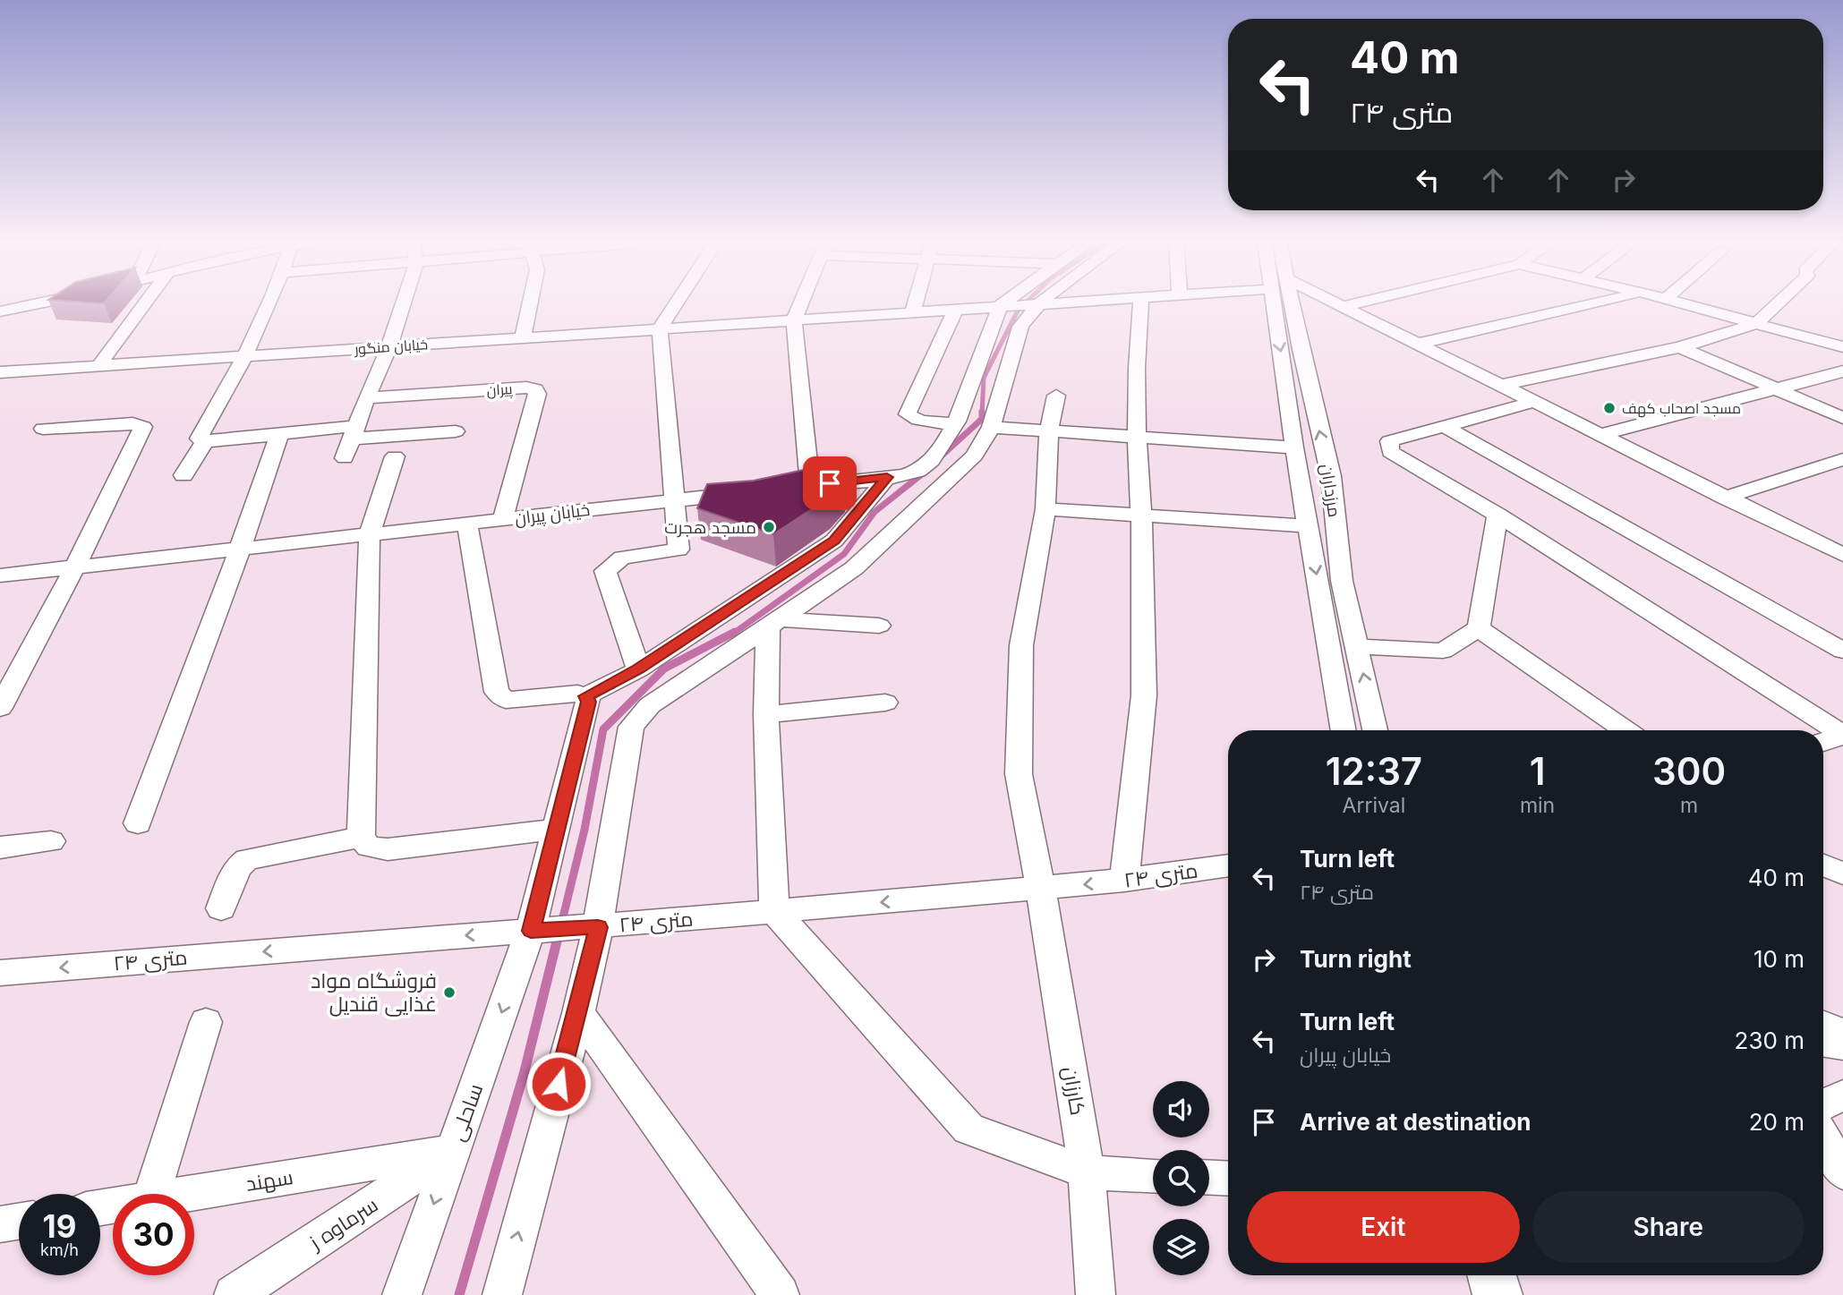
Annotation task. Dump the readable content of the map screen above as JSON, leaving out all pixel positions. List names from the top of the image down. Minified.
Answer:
{"streets":{"street":["خیابان منگور","پیران","مرزداران","خیابان پیران","۲۴ متری","کارزان","ساحلی","سهند","سرماوه ز"]},"crossings":[["پیران","خیابان پیران"],["۲۴ متری","کارزان"],["۲۴ متری","ساحلی"],["ساحلی","سهند"],["ساحلی","سرماوه ز"],["سهند","سرماوه ز"]],"places":["مسجد اصحاب کهف","مسجد هجرت","فروشگاه مواد غذایی قندیل"],"page":{"turn":["40 m","۲۴ متری"],"eta":["12:37","Arrival","1","min","300","m"],"list":[{"name":"Turn left","note":"۲۴ متری","value":"40 m"},{"name":"Turn right","value":"10 m"},{"name":"Turn left","note":"خیابان پیران","value":"230 m"},{"name":"Arrive at destination","value":"20 m"}],"buttons":["Exit","Share"],"speed":"19 km/h","limit":"30"}}
